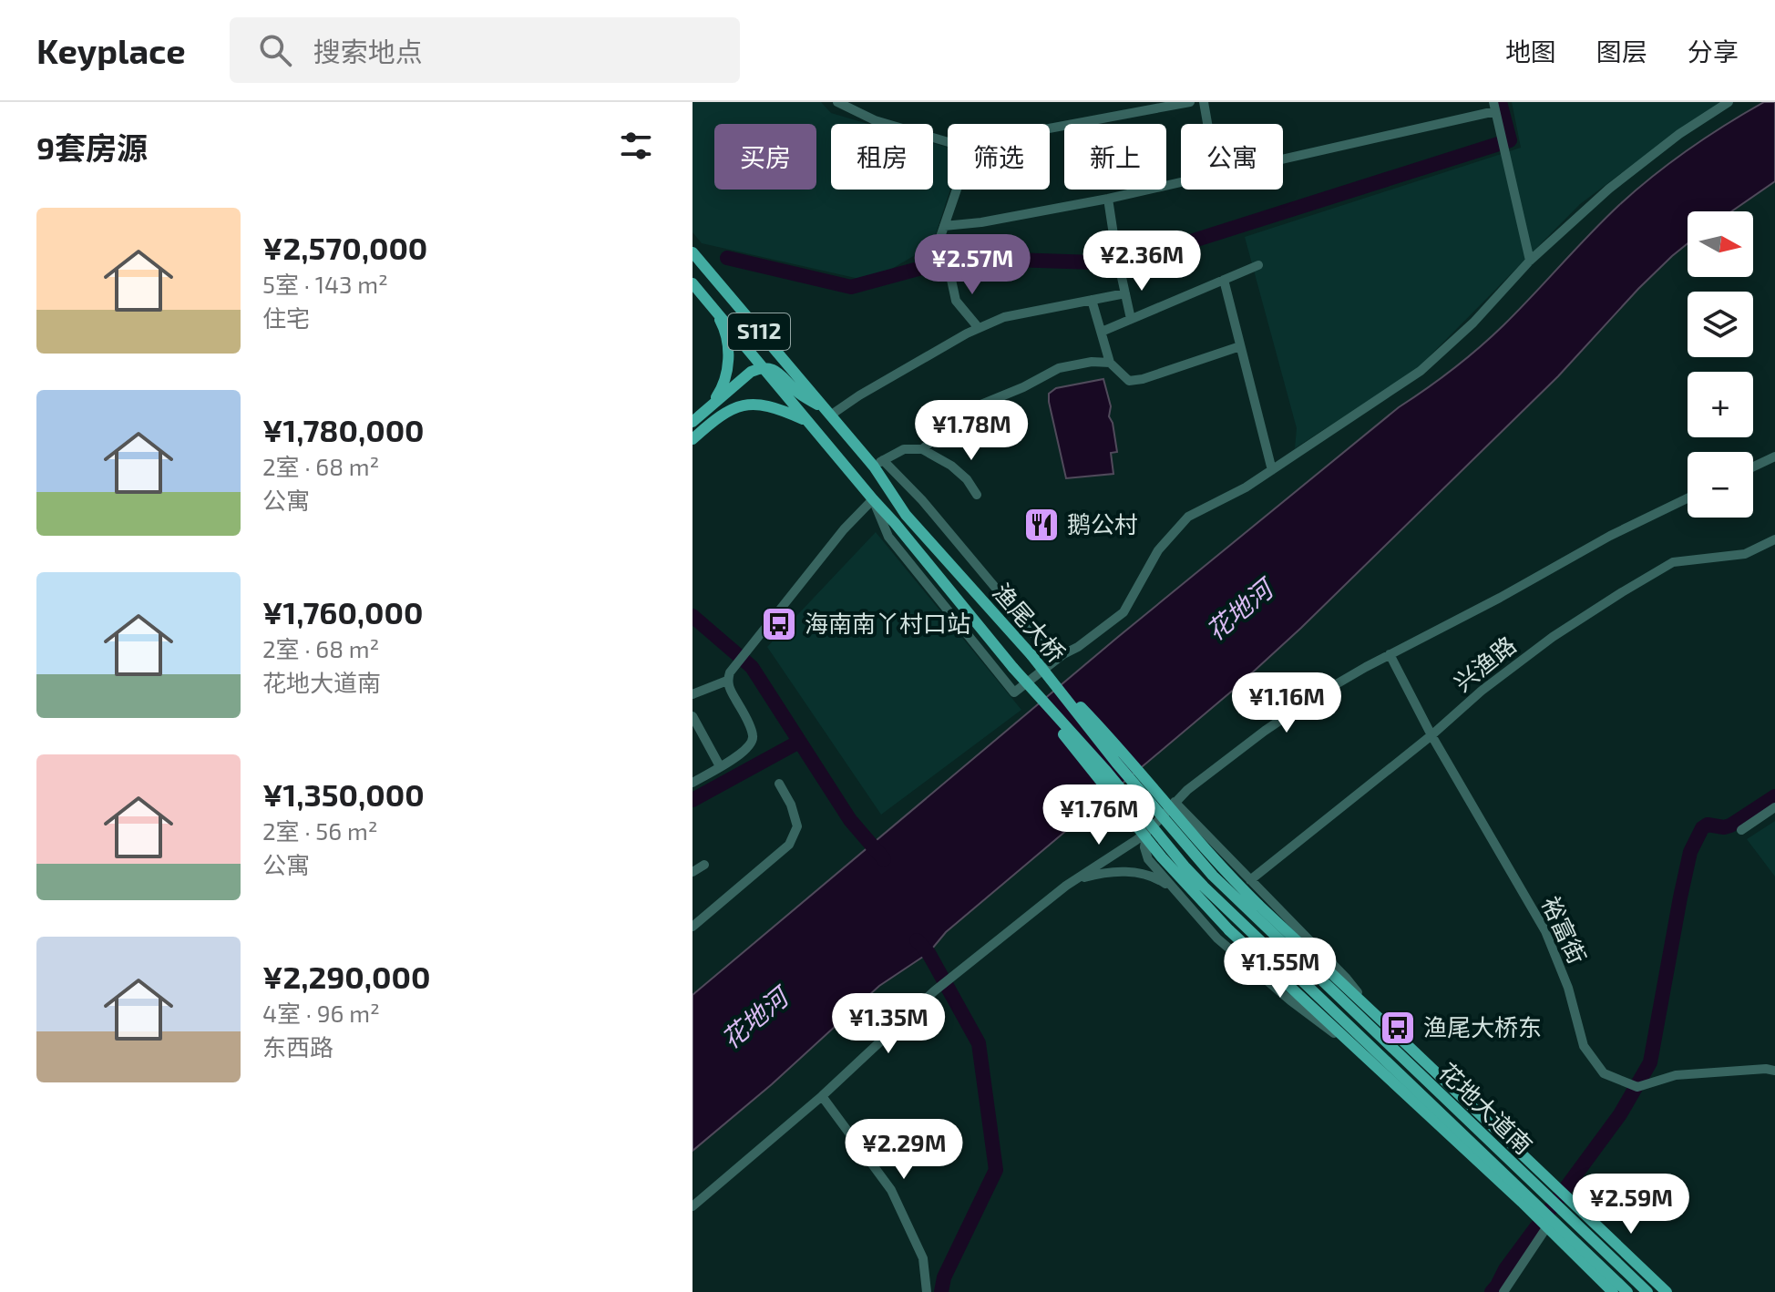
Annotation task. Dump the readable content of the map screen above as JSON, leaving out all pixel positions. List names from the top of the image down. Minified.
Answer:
{"streets":{"main road":["S112","渔尾大桥","花地大道南"],"street":["兴渔路","裕富街"]},"crossings":[["S112","渔尾大桥"],["渔尾大桥","花地大道南"],["兴渔路","裕富街"],["兴渔路","花地大道南"]],"water":["花地河"],"places":{"restaurant":["鹅公村"],"bus stop":["海南南丫村口站","渔尾大桥东"]},"north":"right","page":{"header":"Keyplace","search":"搜索地点","nav":["地图","图层","分享"],"heading":"9套房源","chip":["买房","租房","筛选","新上","公寓"],"list":[{"name":"¥2,570,000","note":"5室 · 143 m² · 住宅"},{"name":"¥1,780,000","note":"2室 · 68 m² · 公寓"},{"name":"¥1,760,000","note":"2室 · 68 m² · 花地大道南"},{"name":"¥1,350,000","note":"2室 · 56 m² · 公寓"},{"name":"¥2,290,000","note":"4室 · 96 m² · 东西路"}],"map_buttons":["+","−"],"price":["¥2.36M","¥2.57M","¥1.78M","¥1.16M","¥1.76M","¥1.55M","¥1.35M","¥2.29M","¥2.59M"]}}
